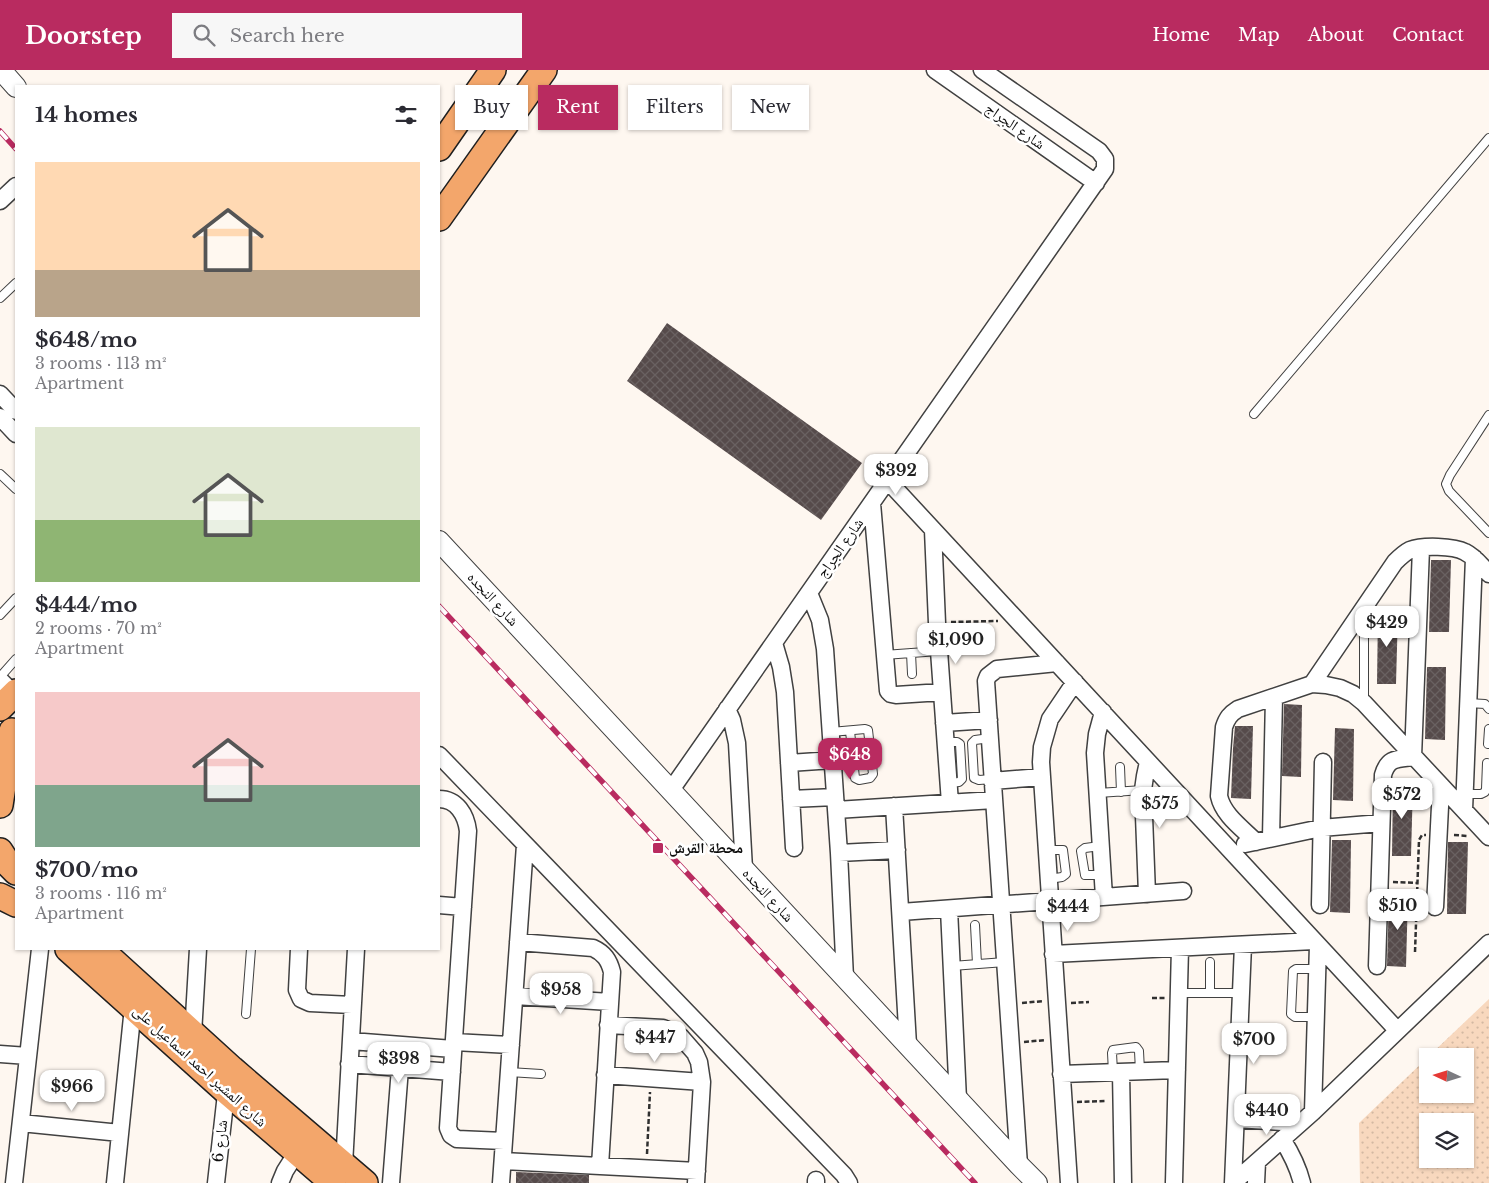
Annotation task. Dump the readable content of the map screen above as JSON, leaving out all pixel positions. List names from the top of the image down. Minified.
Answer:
{"streets":{"main road":["شارع المشير احمد اسماعيل على"],"street":["شارع الجراج","شارع النجده","شارع 6"]},"crossings":[["شارع الجراج","شارع النجده"],["شارع المشير احمد اسماعيل على","شارع 6"]],"places":{"transit":["محطة القرش"]},"north":"left","page":{"header":"Doorstep","search":"Search here","nav":["Home","Map","About","Contact"],"chip":["Buy","Rent","Filters","New"],"heading":"14 homes","list":[{"name":"$648/mo","note":"3 rooms · 113 m² · Apartment"},{"name":"$444/mo","note":"2 rooms · 70 m² · Apartment"},{"name":"$700/mo","note":"3 rooms · 116 m² · Apartment"}],"price":["$392","$429","$1,090","$648","$572","$575","$510","$444","$958","$447","$700","$398","$966","$440"]}}
